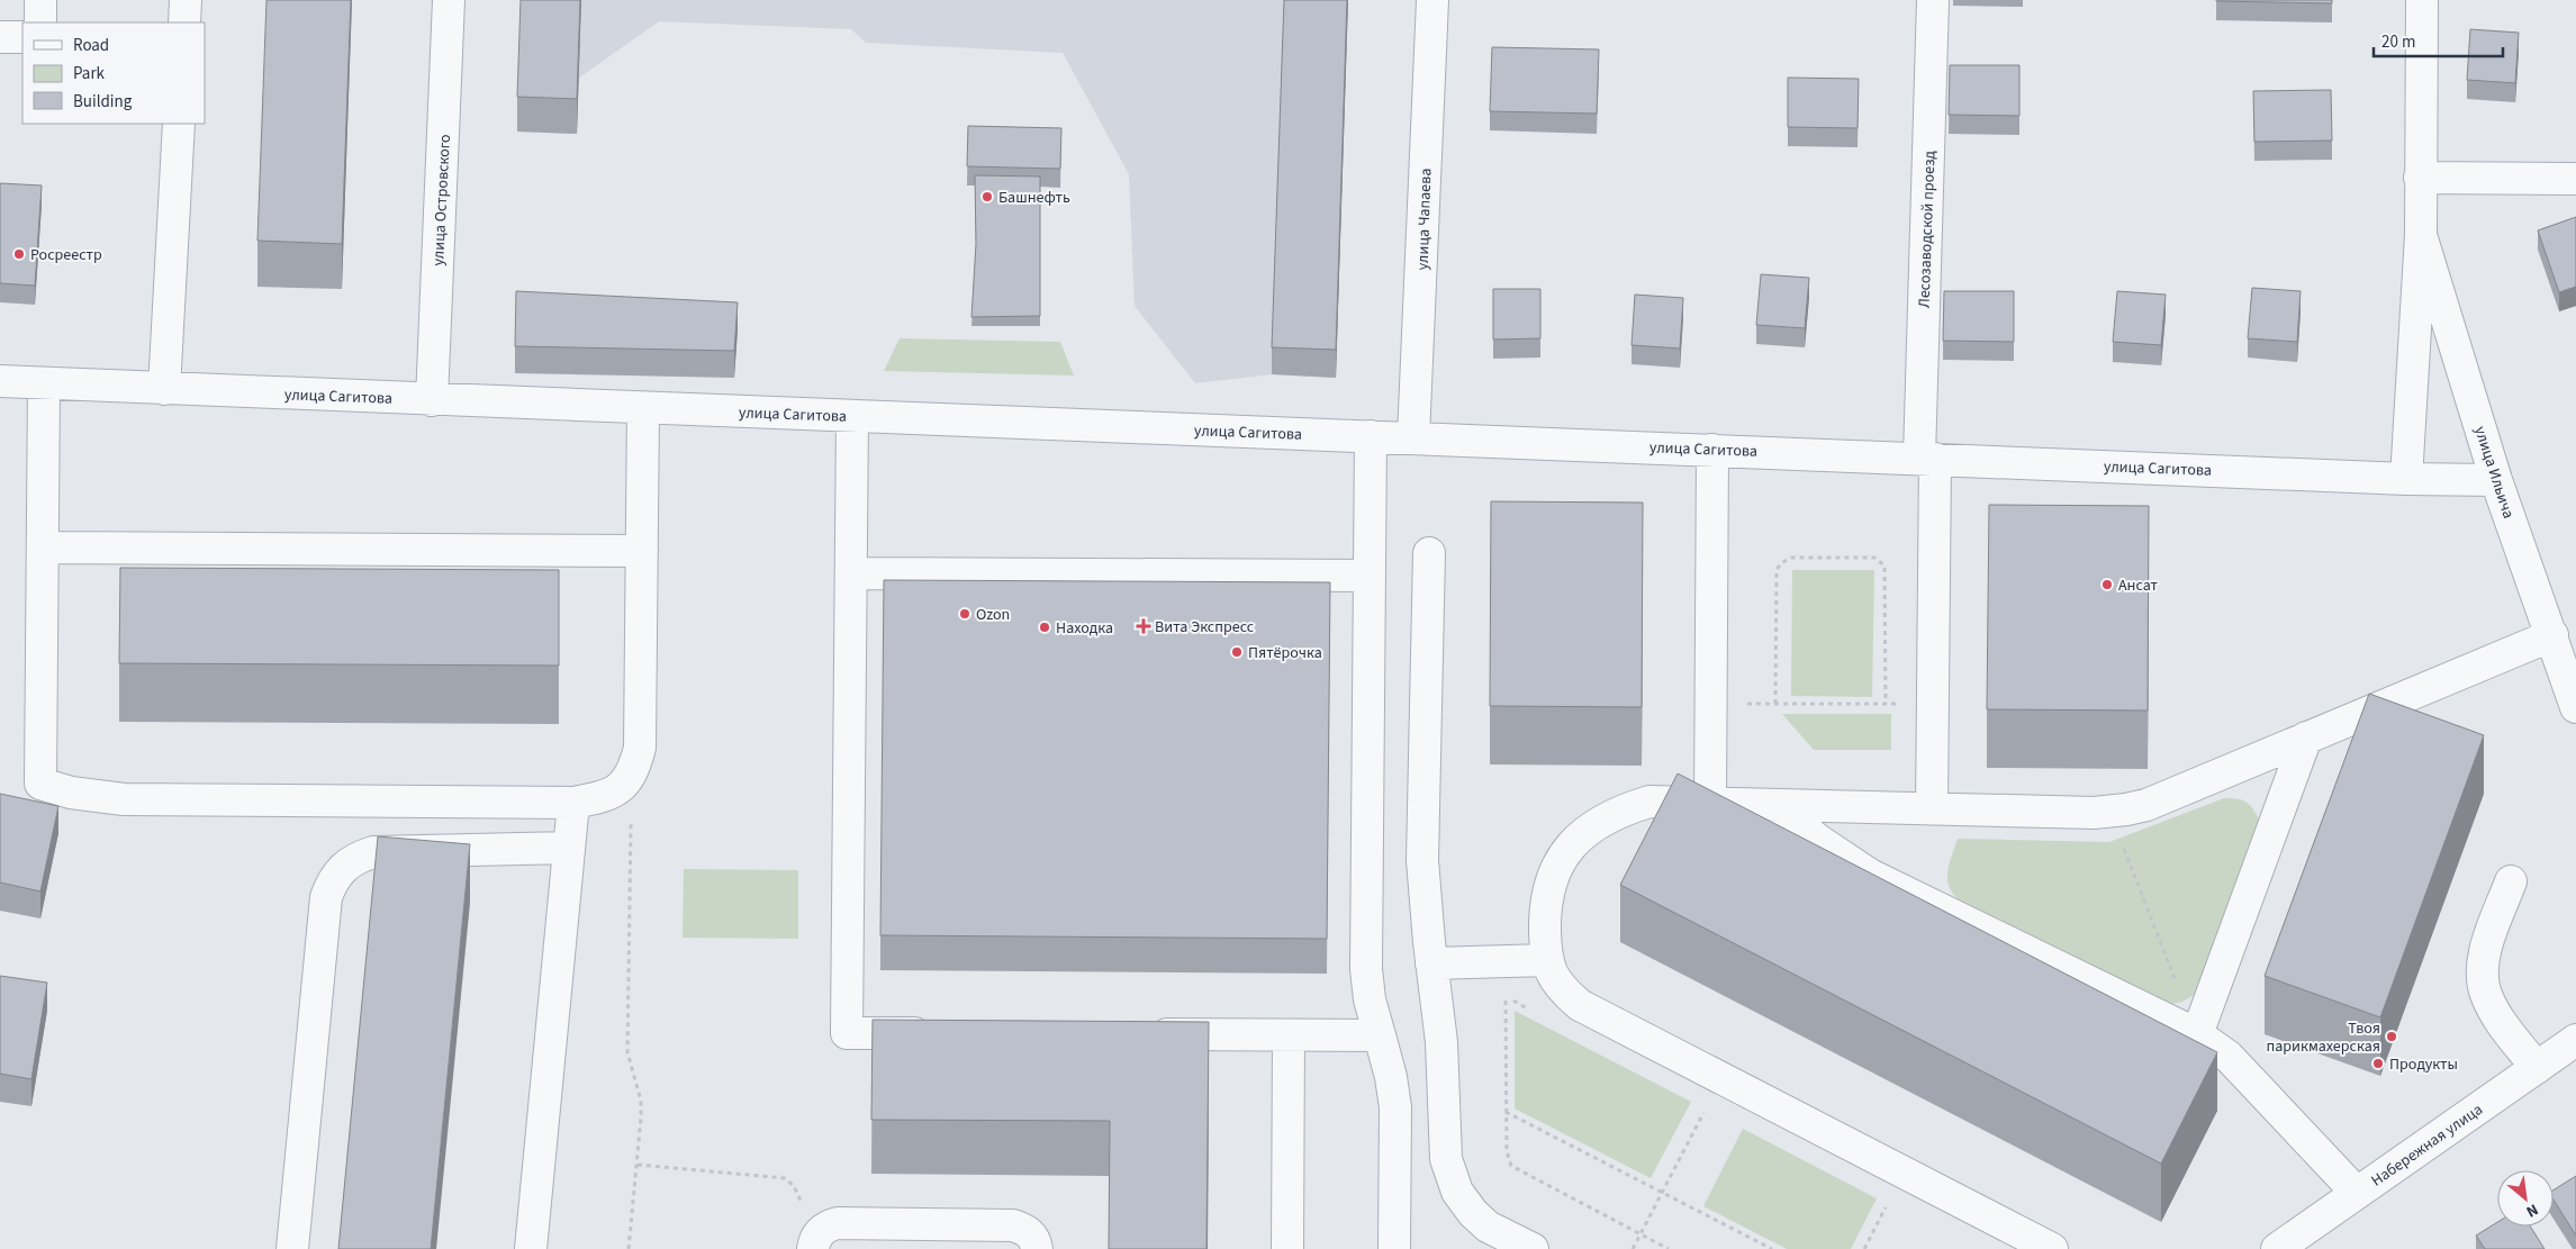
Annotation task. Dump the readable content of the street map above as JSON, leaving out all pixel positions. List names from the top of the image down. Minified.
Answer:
{"streets":{"street":["улица Островского","улица Чапаева","Лесозаводской проезд","улица Сагитова","улица Ильича","Набережная улица"]},"crossings":[["улица Островского","улица Сагитова"],["улица Чапаева","улица Сагитова"],["Лесозаводской проезд","улица Сагитова"],["улица Сагитова","улица Ильича"]],"places":{"other":["Башнефть","Росреестр","Ансат","Ozon","Находка","Пятёрочка","Твоя парикмахерская","Продукты"],"health":["Вита Экспресс"]},"legend":["Road","Park","Building"],"scale_bar":"20 m","north":"bottom right"}
